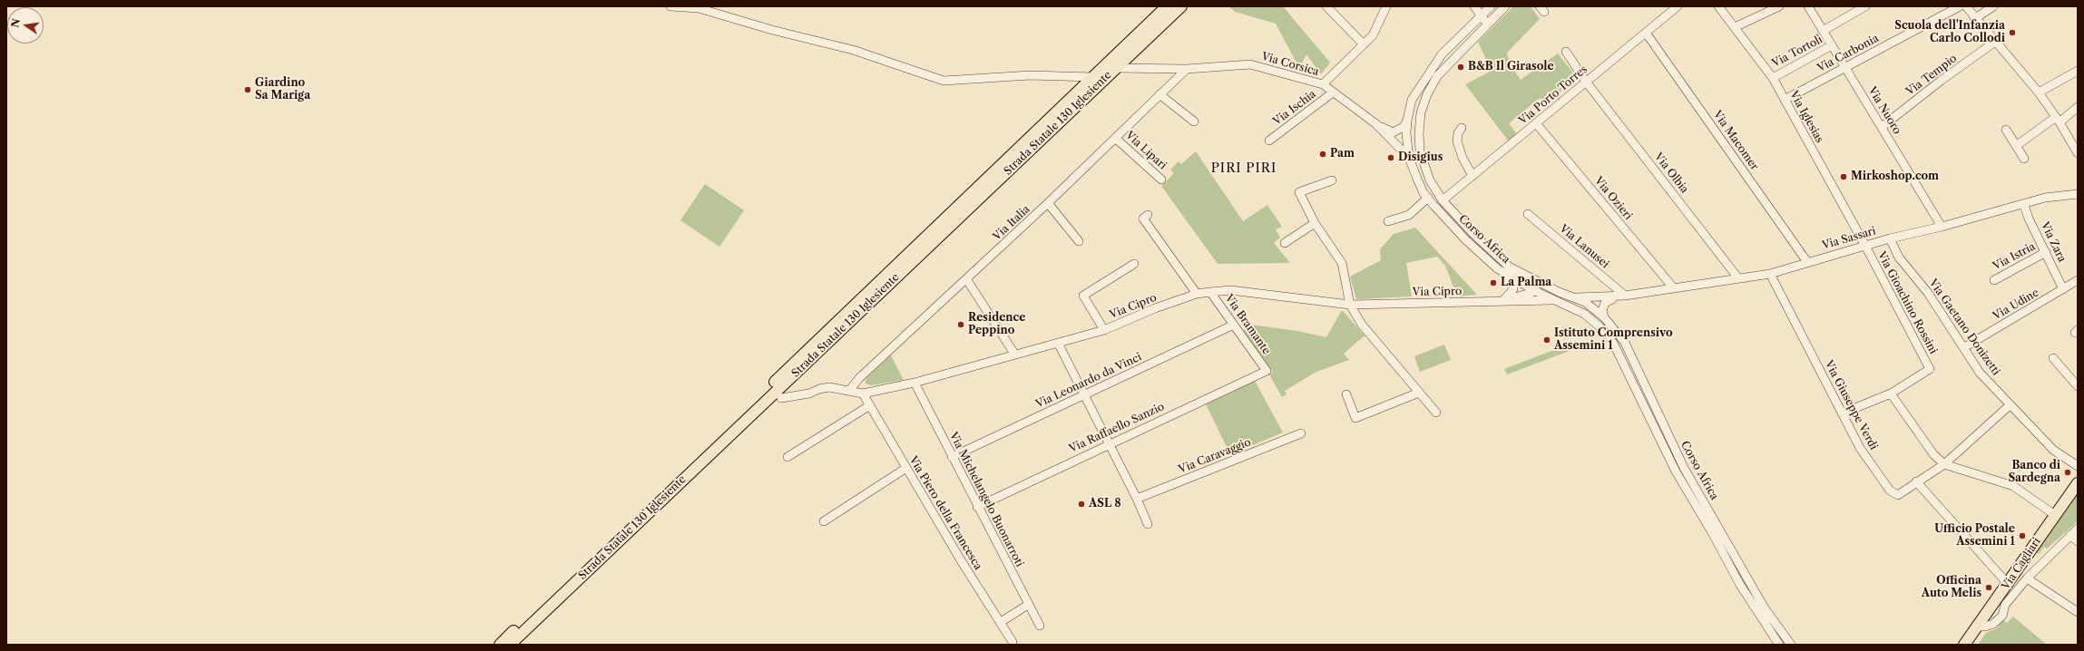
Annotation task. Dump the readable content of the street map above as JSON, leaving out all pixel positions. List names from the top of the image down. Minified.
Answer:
{"streets":{"main road":["Strada Statale 130 Iglesiente","Via Cagliari"],"street":["Via Tortolì","Via Carbonia","Via Corsica","Via Tempio","Via Porto Torres","Via Ischia","Via Nuoro","Via Iglesias","Via Macomer","Via Lipari","Via Olbia","Via Ozieri","Via Italia","Via Sassari","Corso Africa","Via Zara","Via Lanusei","Via Istria","Via Cipro","Via Gioachino Rossini","Via Udine","Via Bramante","Via Gaetano Donizetti","Via Leonardo da Vinci","Via Giuseppe Verdi","Via Raffaello Sanzio","Via Caravaggio","Via Michelangelo Buonarroti","Via Piero della Francesca"]},"crossings":[["Via Tortolì","Via Nuoro"],["Via Tortolì","Via Iglesias"],["Via Carbonia","Via Nuoro"],["Via Carbonia","Via Iglesias"],["Via Corsica","Via Ischia"],["Via Corsica","Strada Statale 130 Iglesiente"],["Via Corsica","Via Italia"],["Via Corsica","Corso Africa"],["Via Tempio","Via Nuoro"],["Via Porto Torres","Via Macomer"],["Via Porto Torres","Via Olbia"],["Via Porto Torres","Via Ozieri"],["Via Porto Torres","Corso Africa"],["Via Nuoro","Via Sassari"],["Via Iglesias","Via Sassari"],["Via Iglesias","Via Gioachino Rossini"],["Via Macomer","Via Sassari"],["Via Lipari","Via Italia"],["Via Olbia","Via Sassari"],["Via Ozieri","Via Sassari"],["Via Italia","Via Cipro"],["Via Sassari","Corso Africa"],["Via Sassari","Via Zara"],["Via Sassari","Via Lanusei"],["Via Sassari","Via Cipro"],["Via Sassari","Via Gioachino Rossini"],["Via Sassari","Via Gaetano Donizetti"],["Via Sassari","Via Giuseppe Verdi"],["Corso Africa","Via Cipro"],["Via Zara","Via Istria"],["Via Zara","Via Udine"],["Via Cipro","Via Bramante"],["Via Cipro","Via Michelangelo Buonarroti"],["Via Cipro","Via Piero della Francesca"],["Via Udine","Via Gaetano Donizetti"],["Via Bramante","Via Leonardo da Vinci"],["Via Bramante","Via Raffaello Sanzio"],["Via Leonardo da Vinci","Via Michelangelo Buonarroti"],["Via Raffaello Sanzio","Via Michelangelo Buonarroti"]],"districts":["PIRI PIRI"],"places":["Scuola dell'Infanzia Carlo Collodi","B&B Il Girasole","Giardino Sa Mariga","Pam","Disigius","Mirkoshop.com","La Palma","Residence Peppino","Istituto Comprensivo Assemini 1","Banco di Sardegna","ASL 8","Ufficio Postale Assemini 1","Officina Auto Melis"],"north":"left"}
